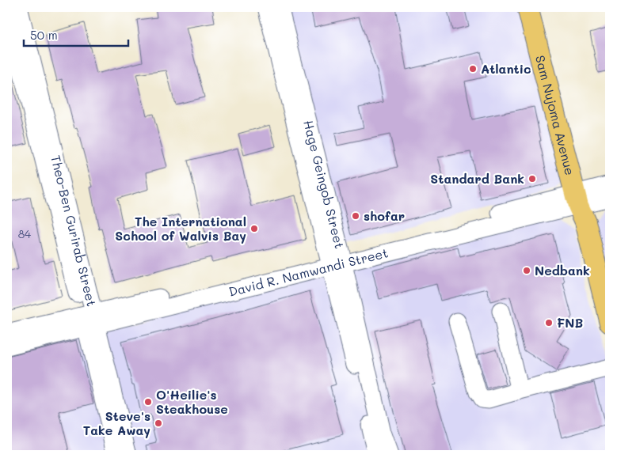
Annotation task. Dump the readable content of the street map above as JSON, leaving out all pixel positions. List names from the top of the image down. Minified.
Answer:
{"streets":{"main road":["Sam Nujoma Avenue"],"street":["Hage Geingob Street","Theo-Ben Gurirab Street","David R. Namwandi Street"]},"crossings":[["Sam Nujoma Avenue","David R. Namwandi Street"],["Hage Geingob Street","David R. Namwandi Street"],["Theo-Ben Gurirab Street","David R. Namwandi Street"]],"places":["Atlantic","Standard Bank","shofar","The International School of Walvis Bay","Nedbank","FNB","O'Heilie's Steakhouse","Steve's Take Away"],"house_numbers":["84"],"scale_bar":"50 m"}
